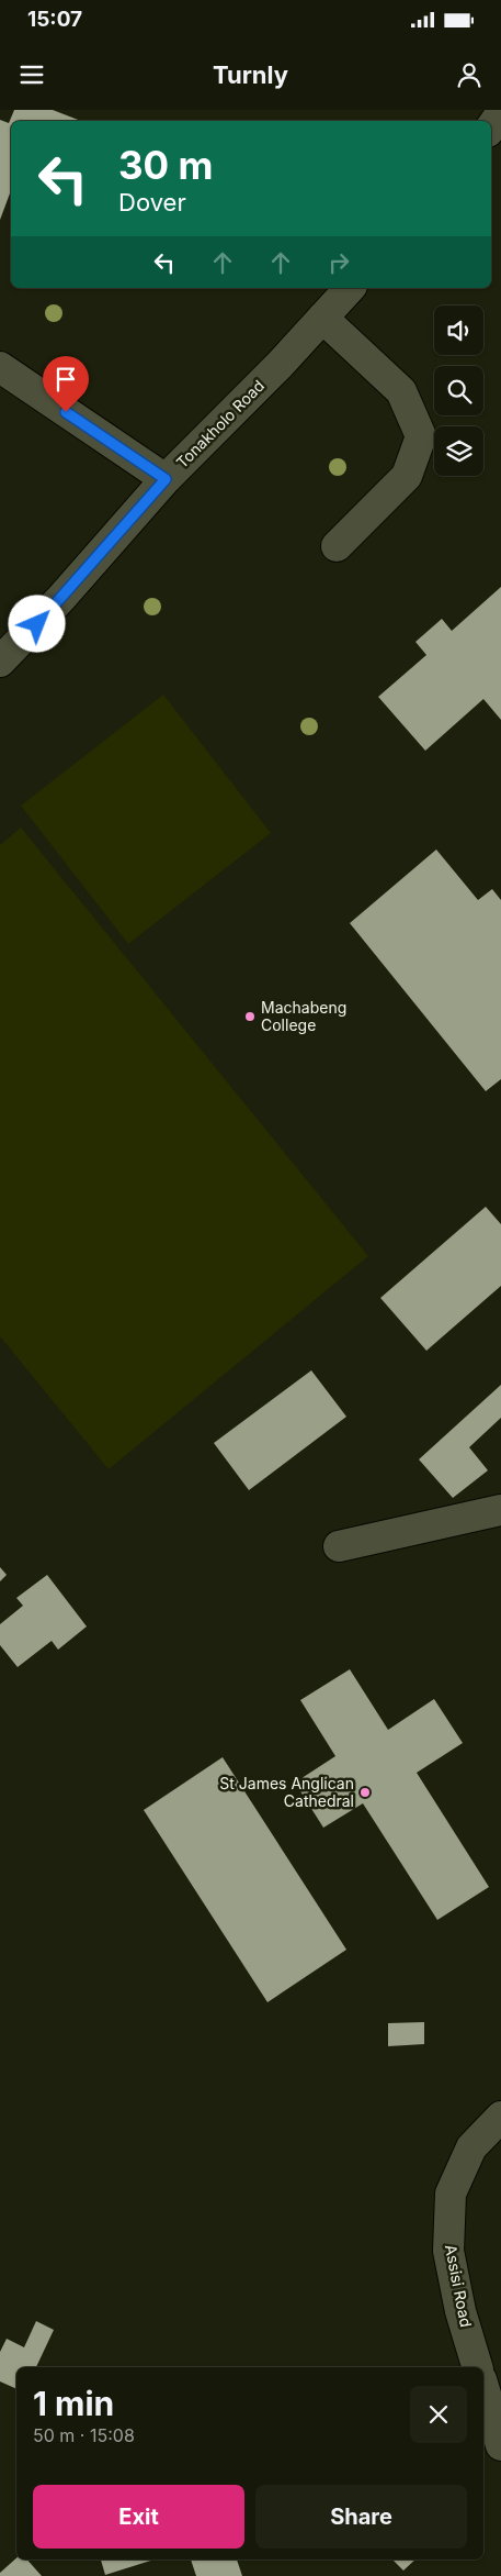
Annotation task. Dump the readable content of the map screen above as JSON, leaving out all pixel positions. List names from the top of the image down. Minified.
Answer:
{"streets":{"street":["Tonakholo Road","Assisi Road"]},"places":["Machabeng College","St James Anglican Cathedral"],"page":{"status":"15:07","header":"Turnly","turn":["30 m","Dover"],"heading":["1 min","50 m · 15:08"],"buttons":["Exit","Share"]}}
